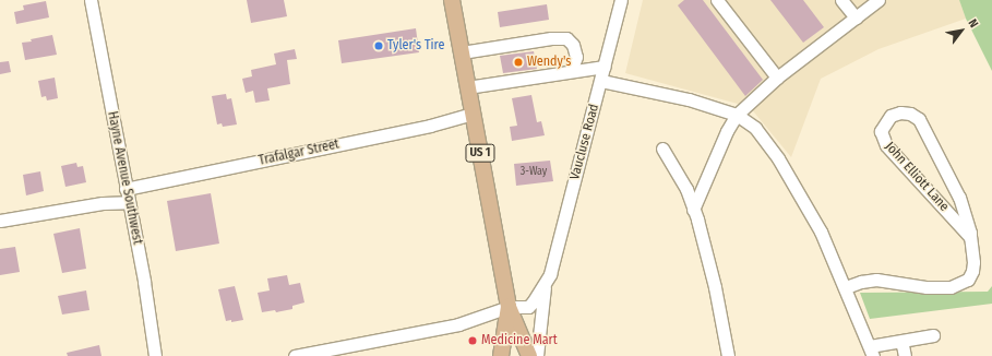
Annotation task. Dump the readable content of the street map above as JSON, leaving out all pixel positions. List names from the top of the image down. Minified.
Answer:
{"streets":{"main road":["US 1"],"street":["Vaucluse Road","Trafalgar Street","John Elliott Lane","Hayne Avenue Southwest"]},"crossings":[["Trafalgar Street","US 1"],["Trafalgar Street","Hayne Avenue Southwest"]],"places":["Tyler's Tire","Wendy's","Medicine Mart"],"house_numbers":["3-Way"],"north":"top right"}
